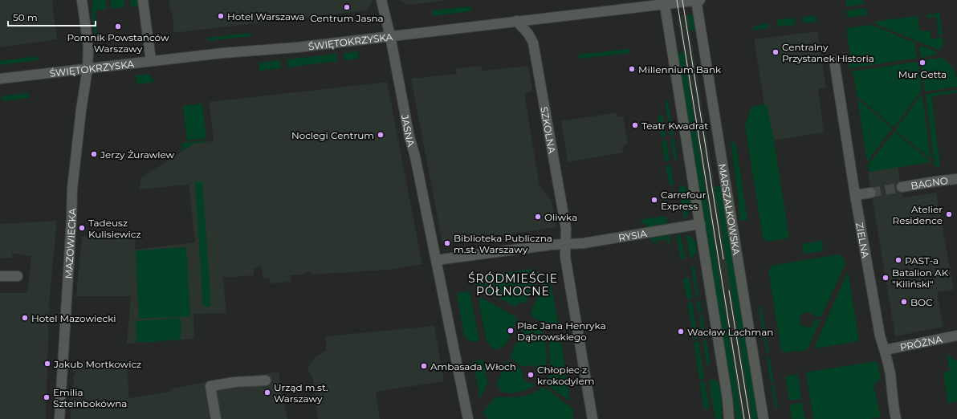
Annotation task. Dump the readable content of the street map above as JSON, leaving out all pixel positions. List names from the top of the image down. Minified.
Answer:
{"streets":{"street":["ŚWIĘTOKRZYSKA","SZKOLNA","JASNA","BAGNO","MARSZAŁKOWSKA","RYSIA","ZIELNA","MAZOWIECKA","PRÓŻNA"]},"crossings":[["ŚWIĘTOKRZYSKA","SZKOLNA"],["ŚWIĘTOKRZYSKA","JASNA"],["ŚWIĘTOKRZYSKA","MARSZAŁKOWSKA"],["ŚWIĘTOKRZYSKA","MAZOWIECKA"],["SZKOLNA","RYSIA"],["ZIELNA","PRÓŻNA"]],"districts":["ŚRÓDMIEŚCIE PÓŁNOCNE"],"places":["Centrum Jasna","Hotel Warszawa","Pomnik Powstańców Warszawy","Centralny Przystanek Historia","Mur Getta","Millennium Bank","Teatr Kwadrat","Noclegi Centrum","Jerzy Żurawlew","Carrefour Express","Atelier Residence","Oliwka","Tadeusz Kulisiewicz","Biblioteka Publiczna m.st. Warszawy","PAST-a","Batalion AK \"Kiliński\"","BOC","Hotel Mazowiecki","Plac Jana Henryka Dąbrowskiego","Wacław Lachman","Jakub Mortkowicz","Ambasada Włoch","Chłopiec z krokodylem","Urząd m.st. Warszawy","Emilia Szteinbokówna"],"scale_bar":"50 m"}
